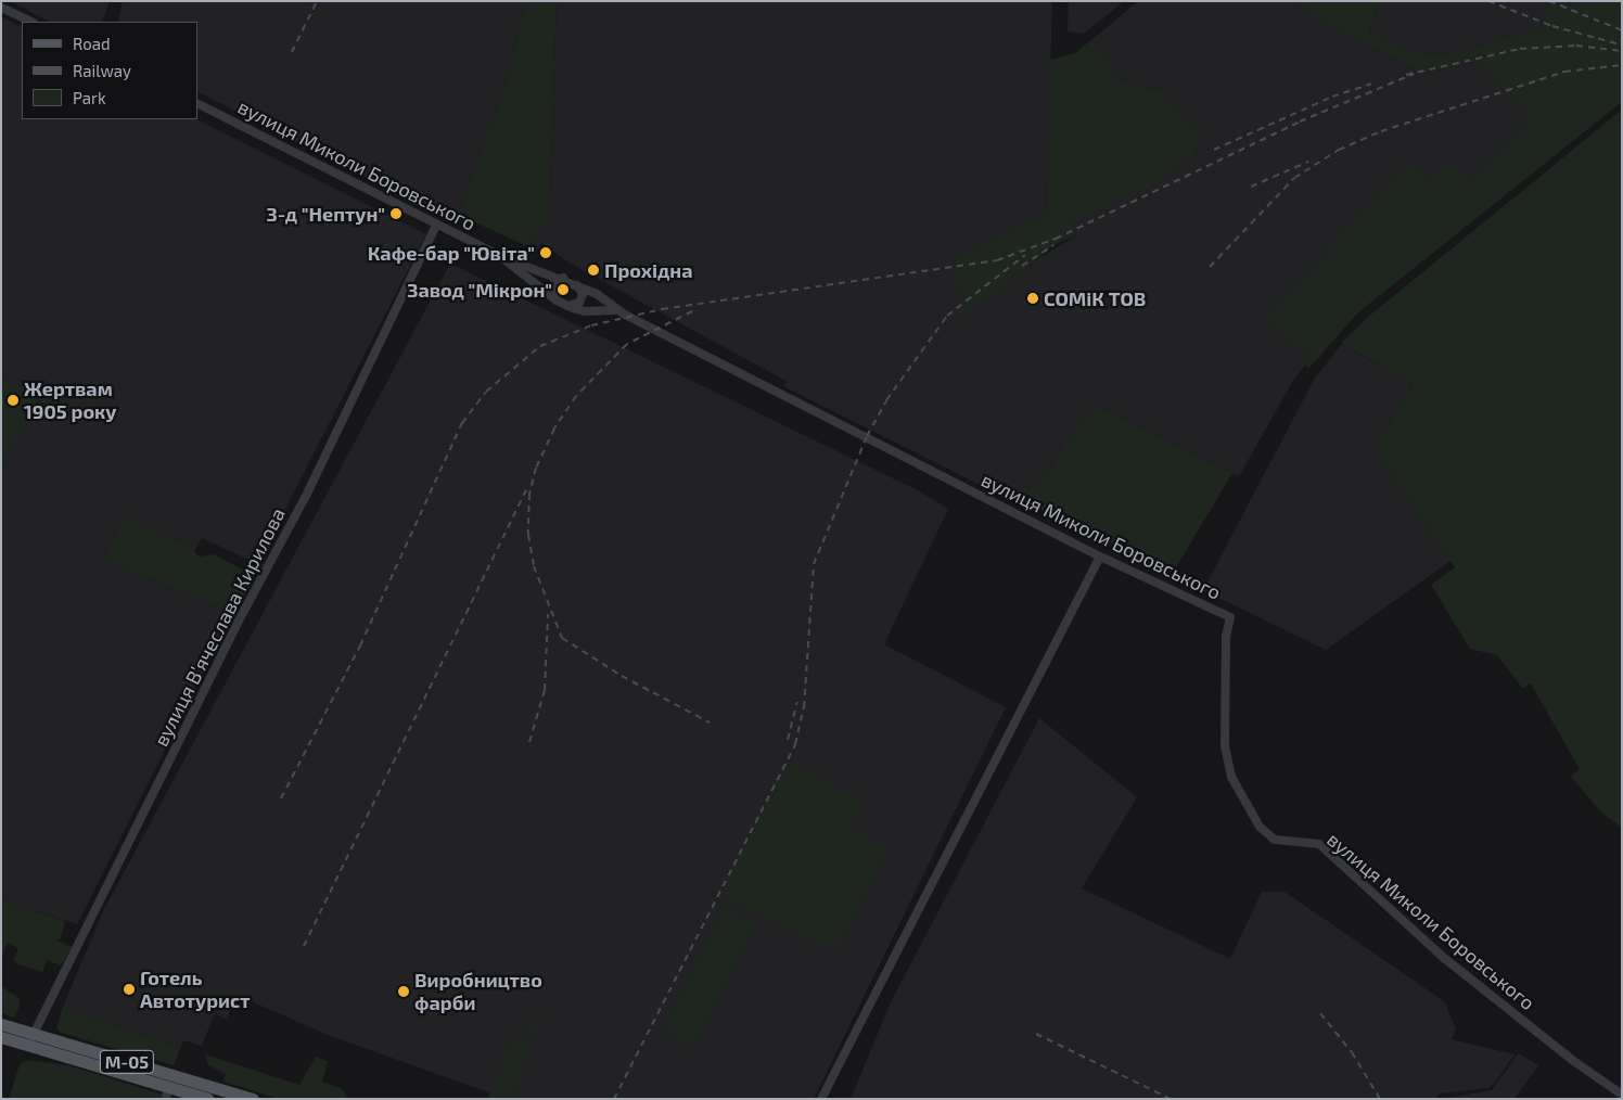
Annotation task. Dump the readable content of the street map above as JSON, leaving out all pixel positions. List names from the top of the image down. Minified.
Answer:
{"streets":{"main road":["М-05"],"street":["вулиця Миколи Боровського","вулиця Вʼячеслава Кирилова"]},"crossings":[["вулиця Миколи Боровського","вулиця Вʼячеслава Кирилова"],["вулиця Вʼячеслава Кирилова","М-05"]],"places":["З-д \"Нептун\"","Кафе-бар \"Ювіта\"","Прохідна","Завод \"Мікрон\"","СОМіК ТОВ","Жертвам 1905 року","Готель Автотурист","Виробництво фарби"],"legend":["Road","Railway","Park"]}
